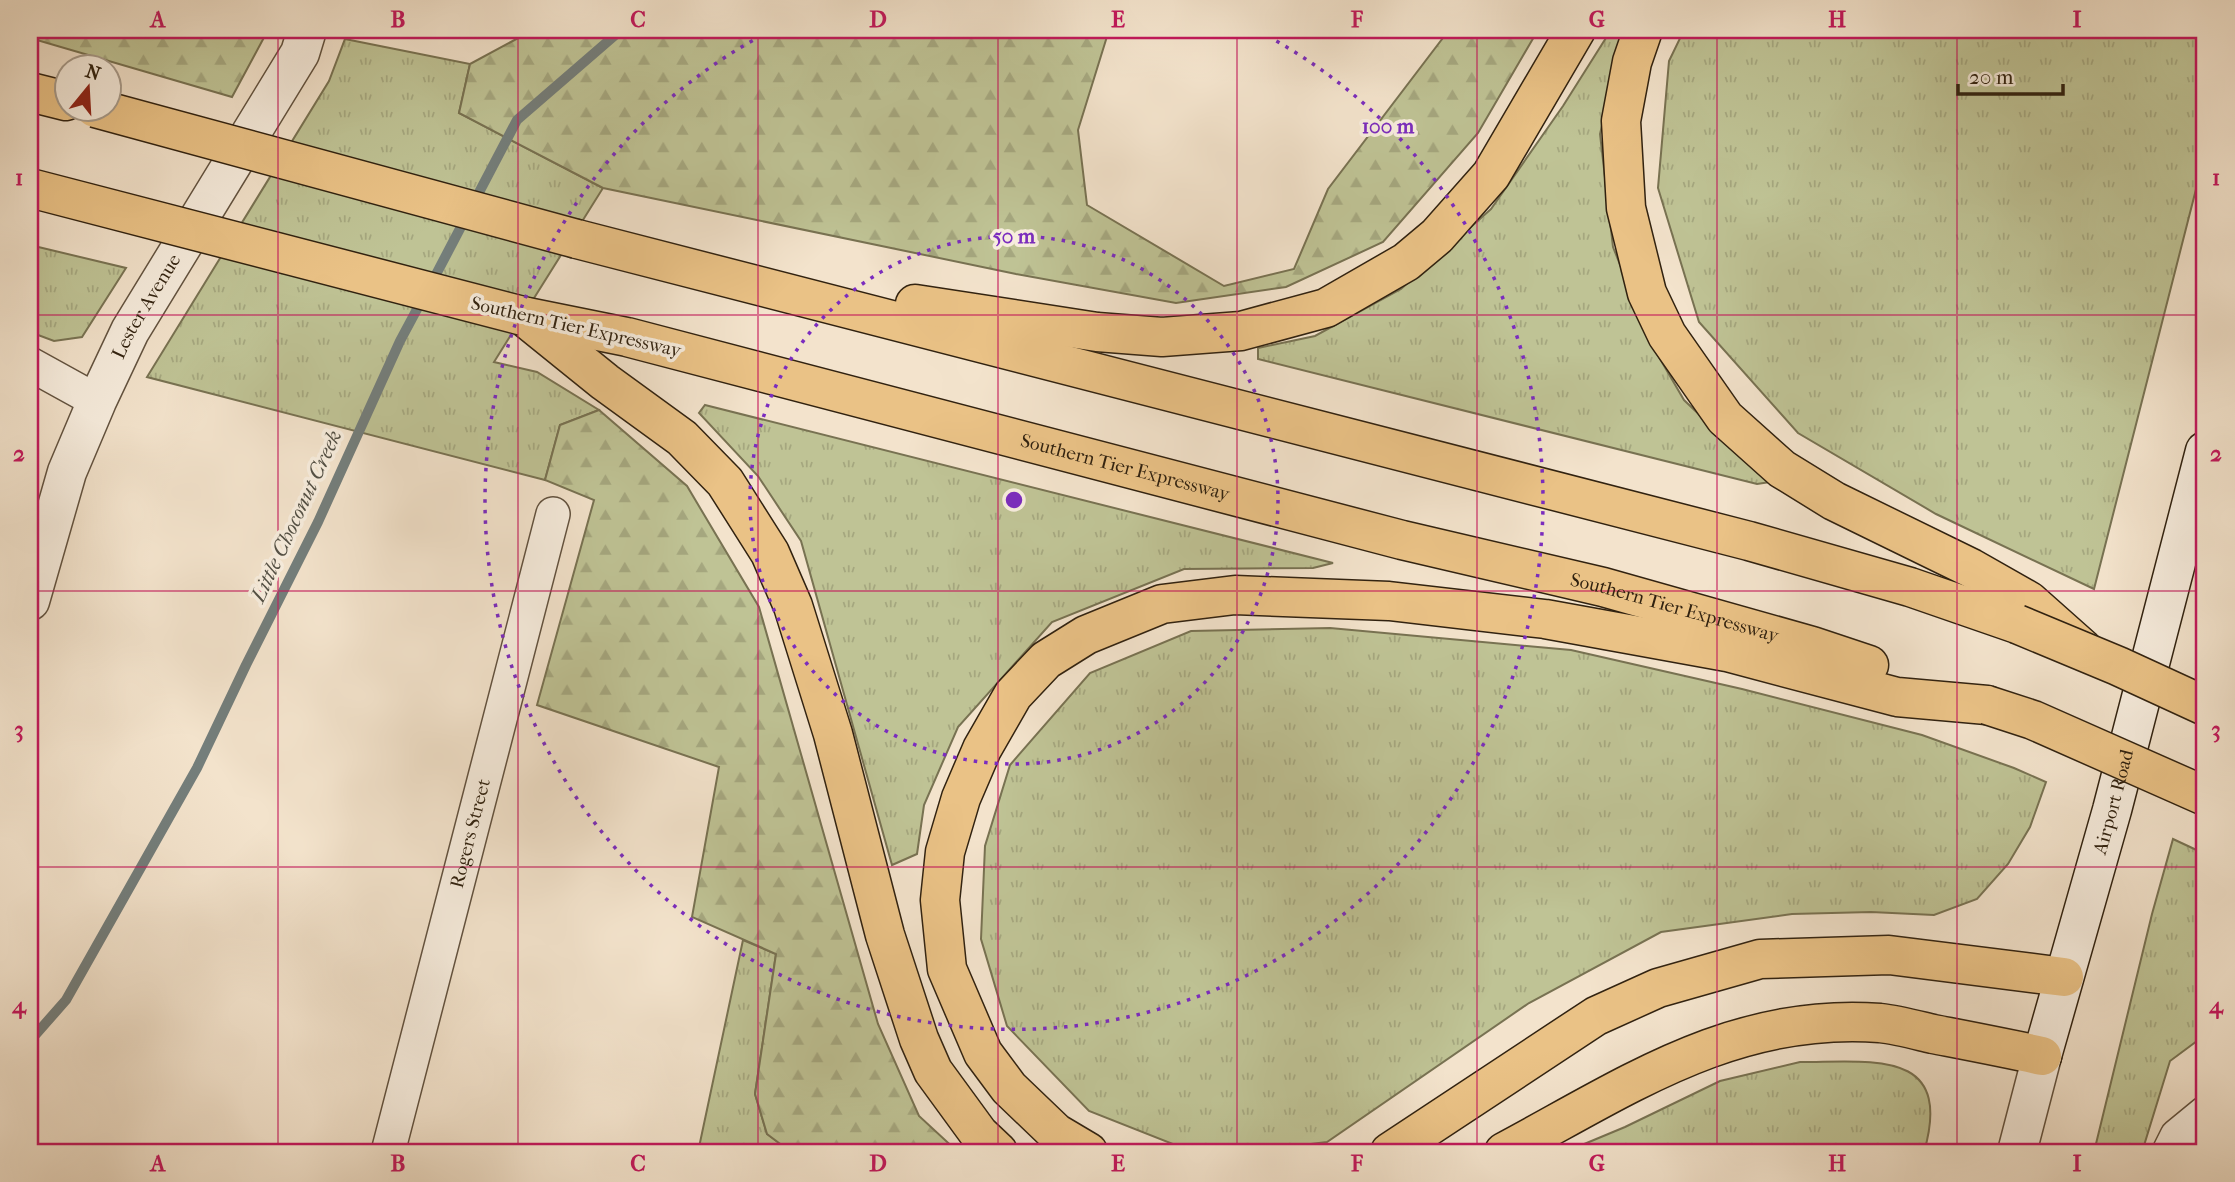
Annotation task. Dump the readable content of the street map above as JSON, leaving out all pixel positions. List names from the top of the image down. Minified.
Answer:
{"streets":{"highway":["Southern Tier Expressway"],"street":["Lester Avenue","Airport Road","Rogers Street"]},"water":["Little Choconut Creek"],"scale_bar":"20 m","north":"top","grid":{"columns":["A","B","C","D","E","F","G","H","I"],"rows":["1","2","3","4"]},"rings":["100 m","50 m"]}
